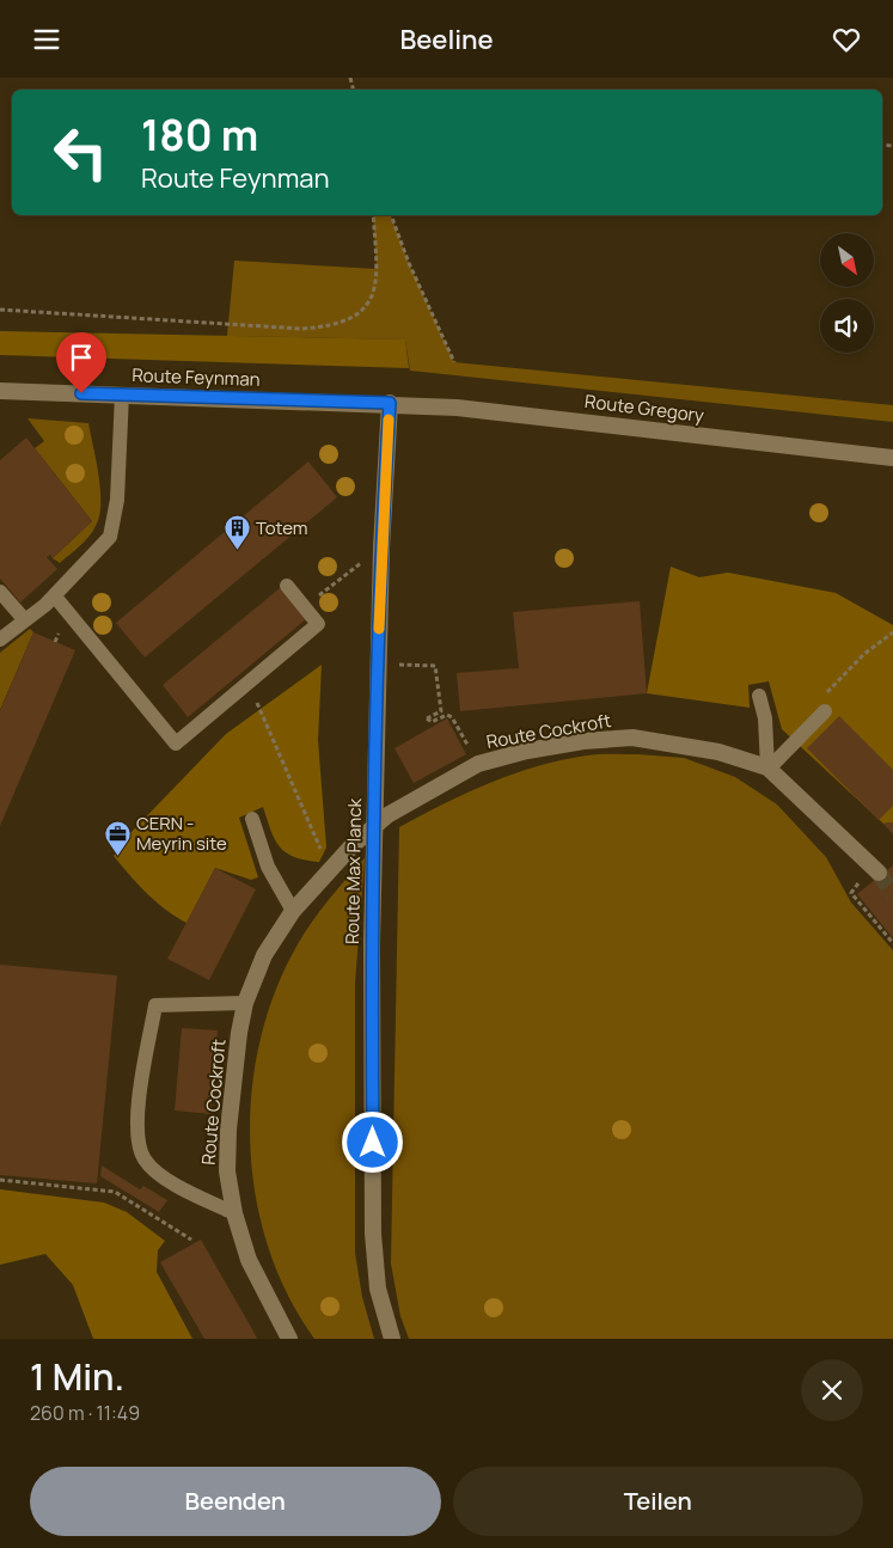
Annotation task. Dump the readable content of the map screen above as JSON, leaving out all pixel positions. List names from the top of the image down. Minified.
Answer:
{"streets":{"street":["Route Feynman","Route Gregory","Route Cockroft","Route Max Planck"]},"crossings":[["Route Feynman","Route Gregory"],["Route Feynman","Route Max Planck"],["Route Gregory","Route Max Planck"]],"places":{"building":["Totem"],"office":["CERN - Meyrin site"]},"north":"bottom right","page":{"header":"Beeline","turn":["180 m","Route Feynman"],"heading":["1 Min.","260 m · 11:49"],"buttons":["Beenden","Teilen"]}}
